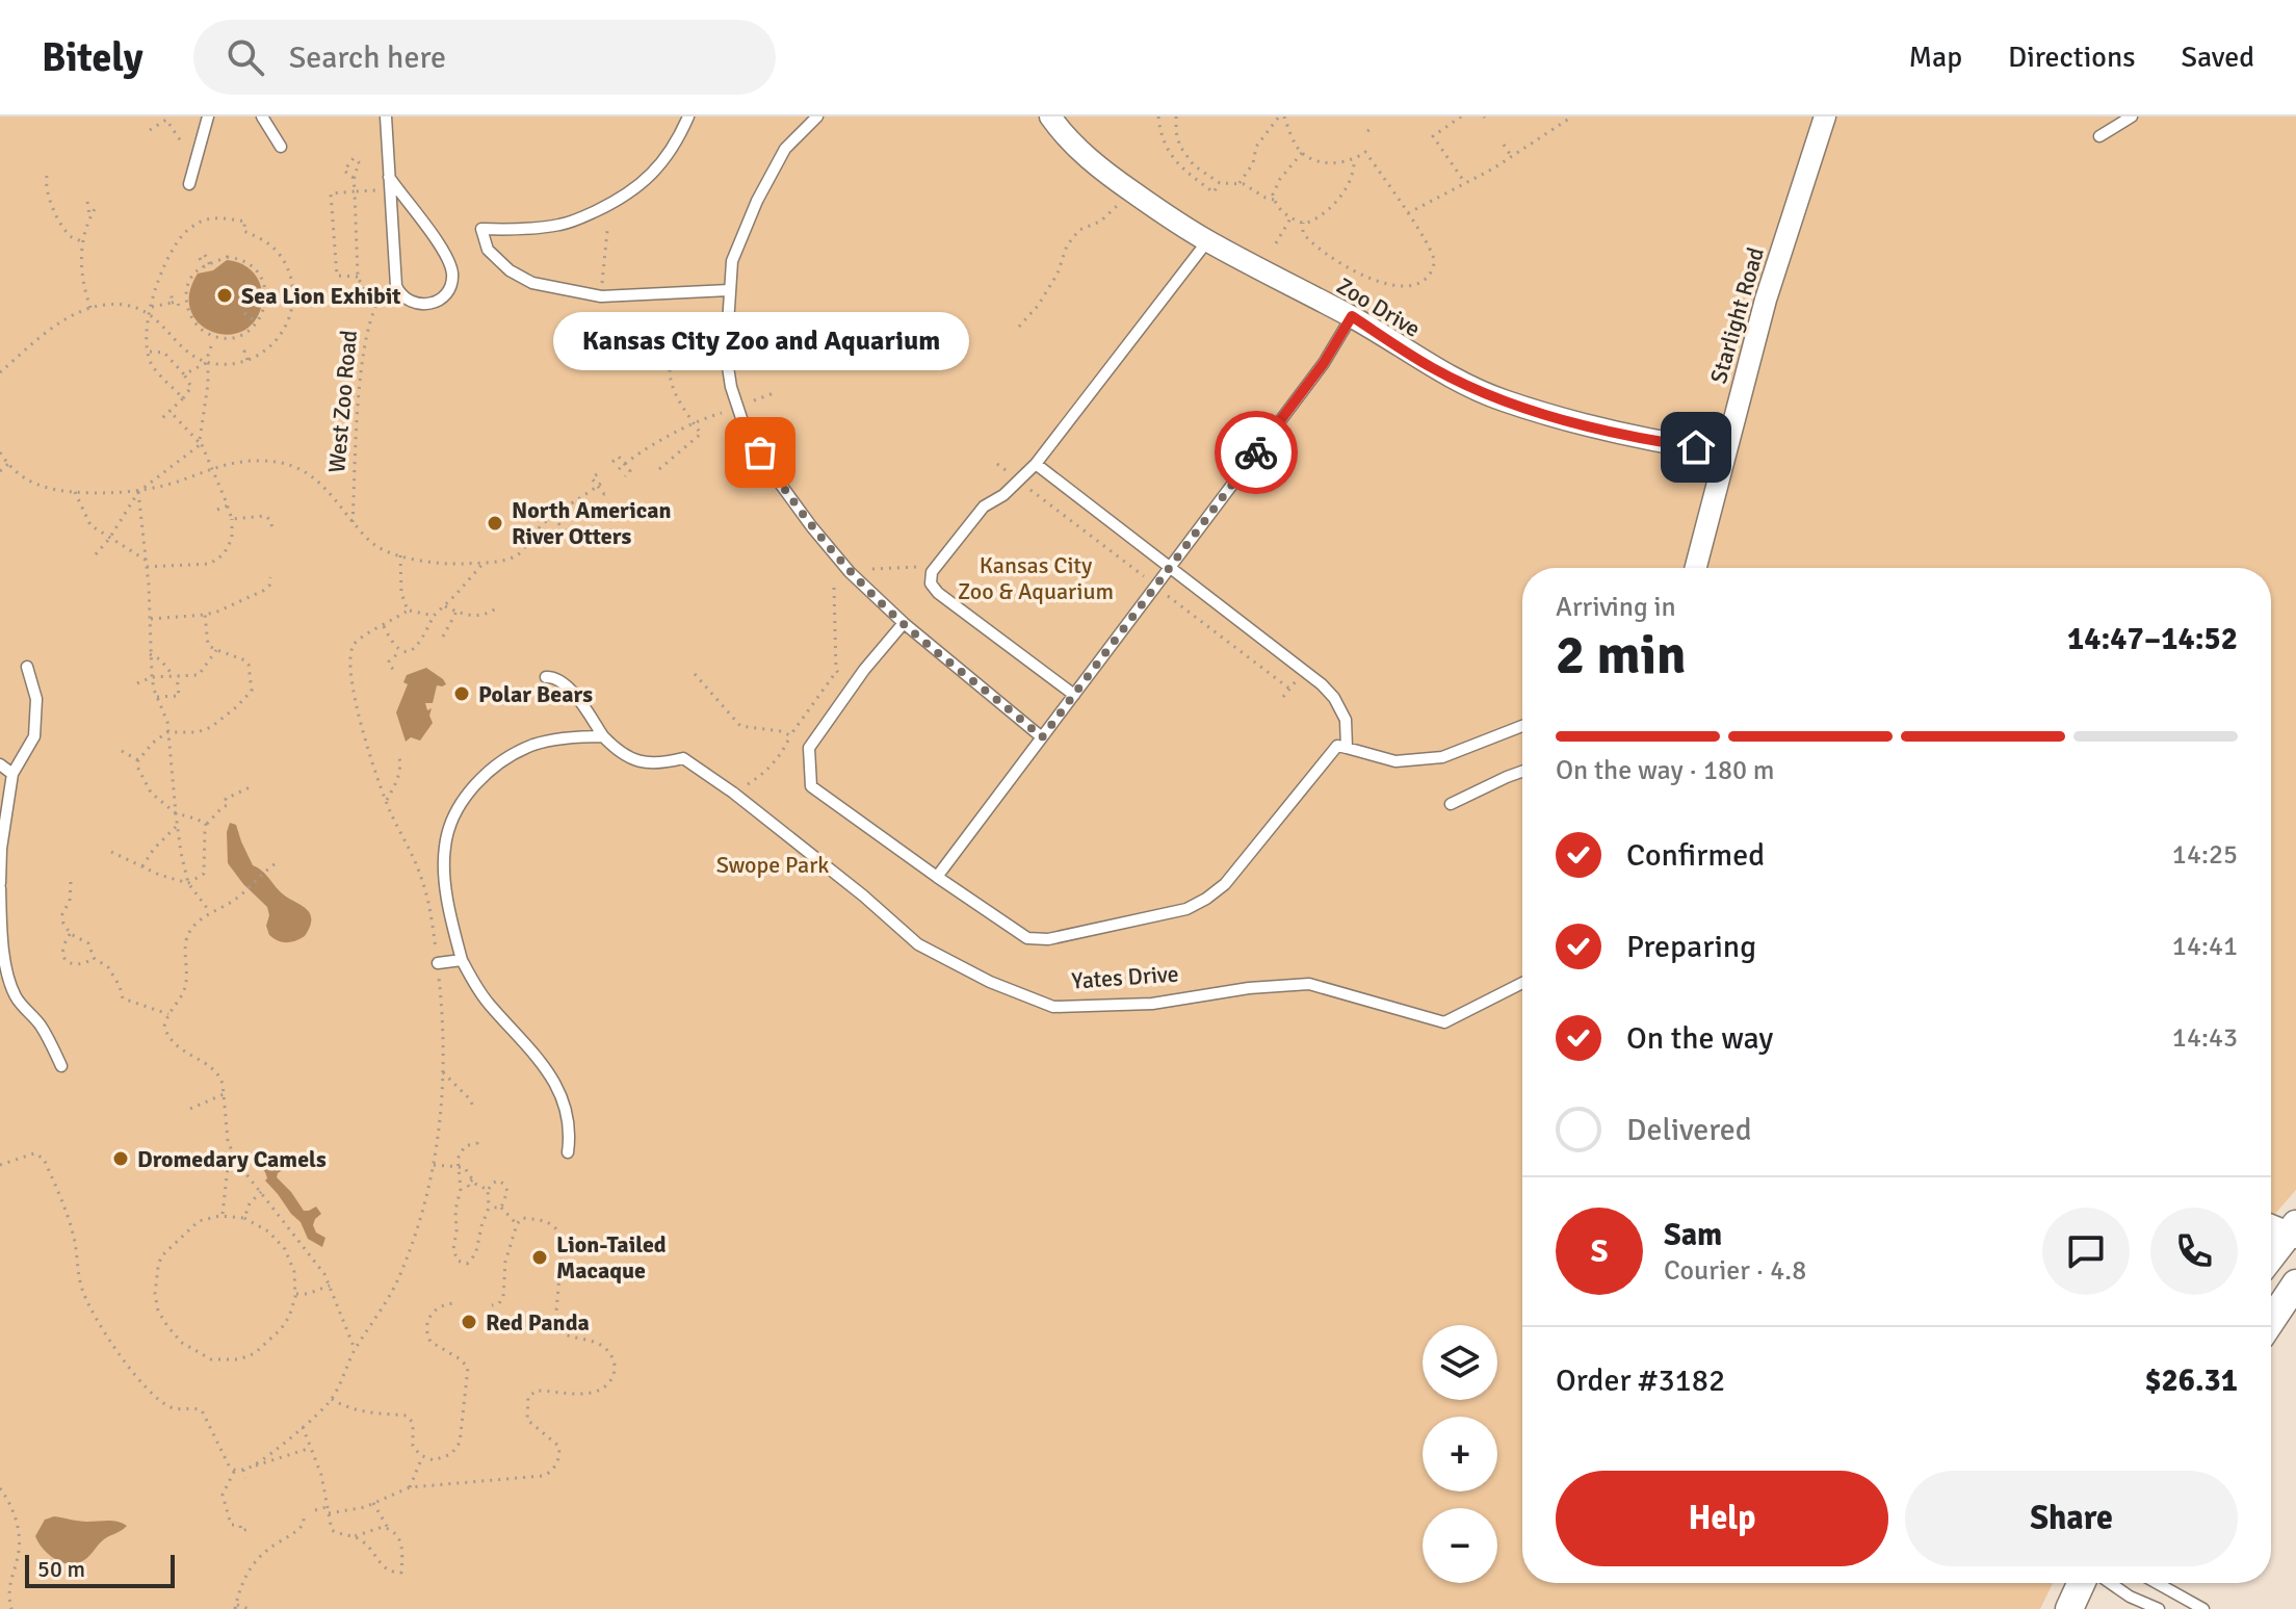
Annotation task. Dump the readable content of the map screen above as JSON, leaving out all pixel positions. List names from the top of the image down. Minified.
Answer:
{"streets":{"street":["Zoo Drive","Starlight Road"],"lane":["Yates Drive"],"path":["West Zoo Road"]},"crossings":[["Zoo Drive","Starlight Road"]],"parks":["Kansas City Zoo & Aquarium","Swope Park"],"places":["Sea Lion Exhibit","Kansas City Zoo and Aquarium","North American River Otters","Polar Bears","Dromedary Camels","Lion-Tailed Macaque","Red Panda"],"scale_bar":"50 m","page":{"header":"Bitely","search":"Search here","nav":["Map","Directions","Saved"],"bubble":"Kansas City Zoo and Aquarium","heading":["2 min","Arriving in","14:47–14:52"],"panel":["Sam","Courier · 4.8","Order #3182","$26.31"],"bar":"On the way · 180 m","list":[["Confirmed","14:25"],["Preparing","14:41"],["On the way","14:43"],"Delivered"],"round":"S","map_buttons":["+","−"],"buttons":["Help","Share"],"scale":"50 m"}}
